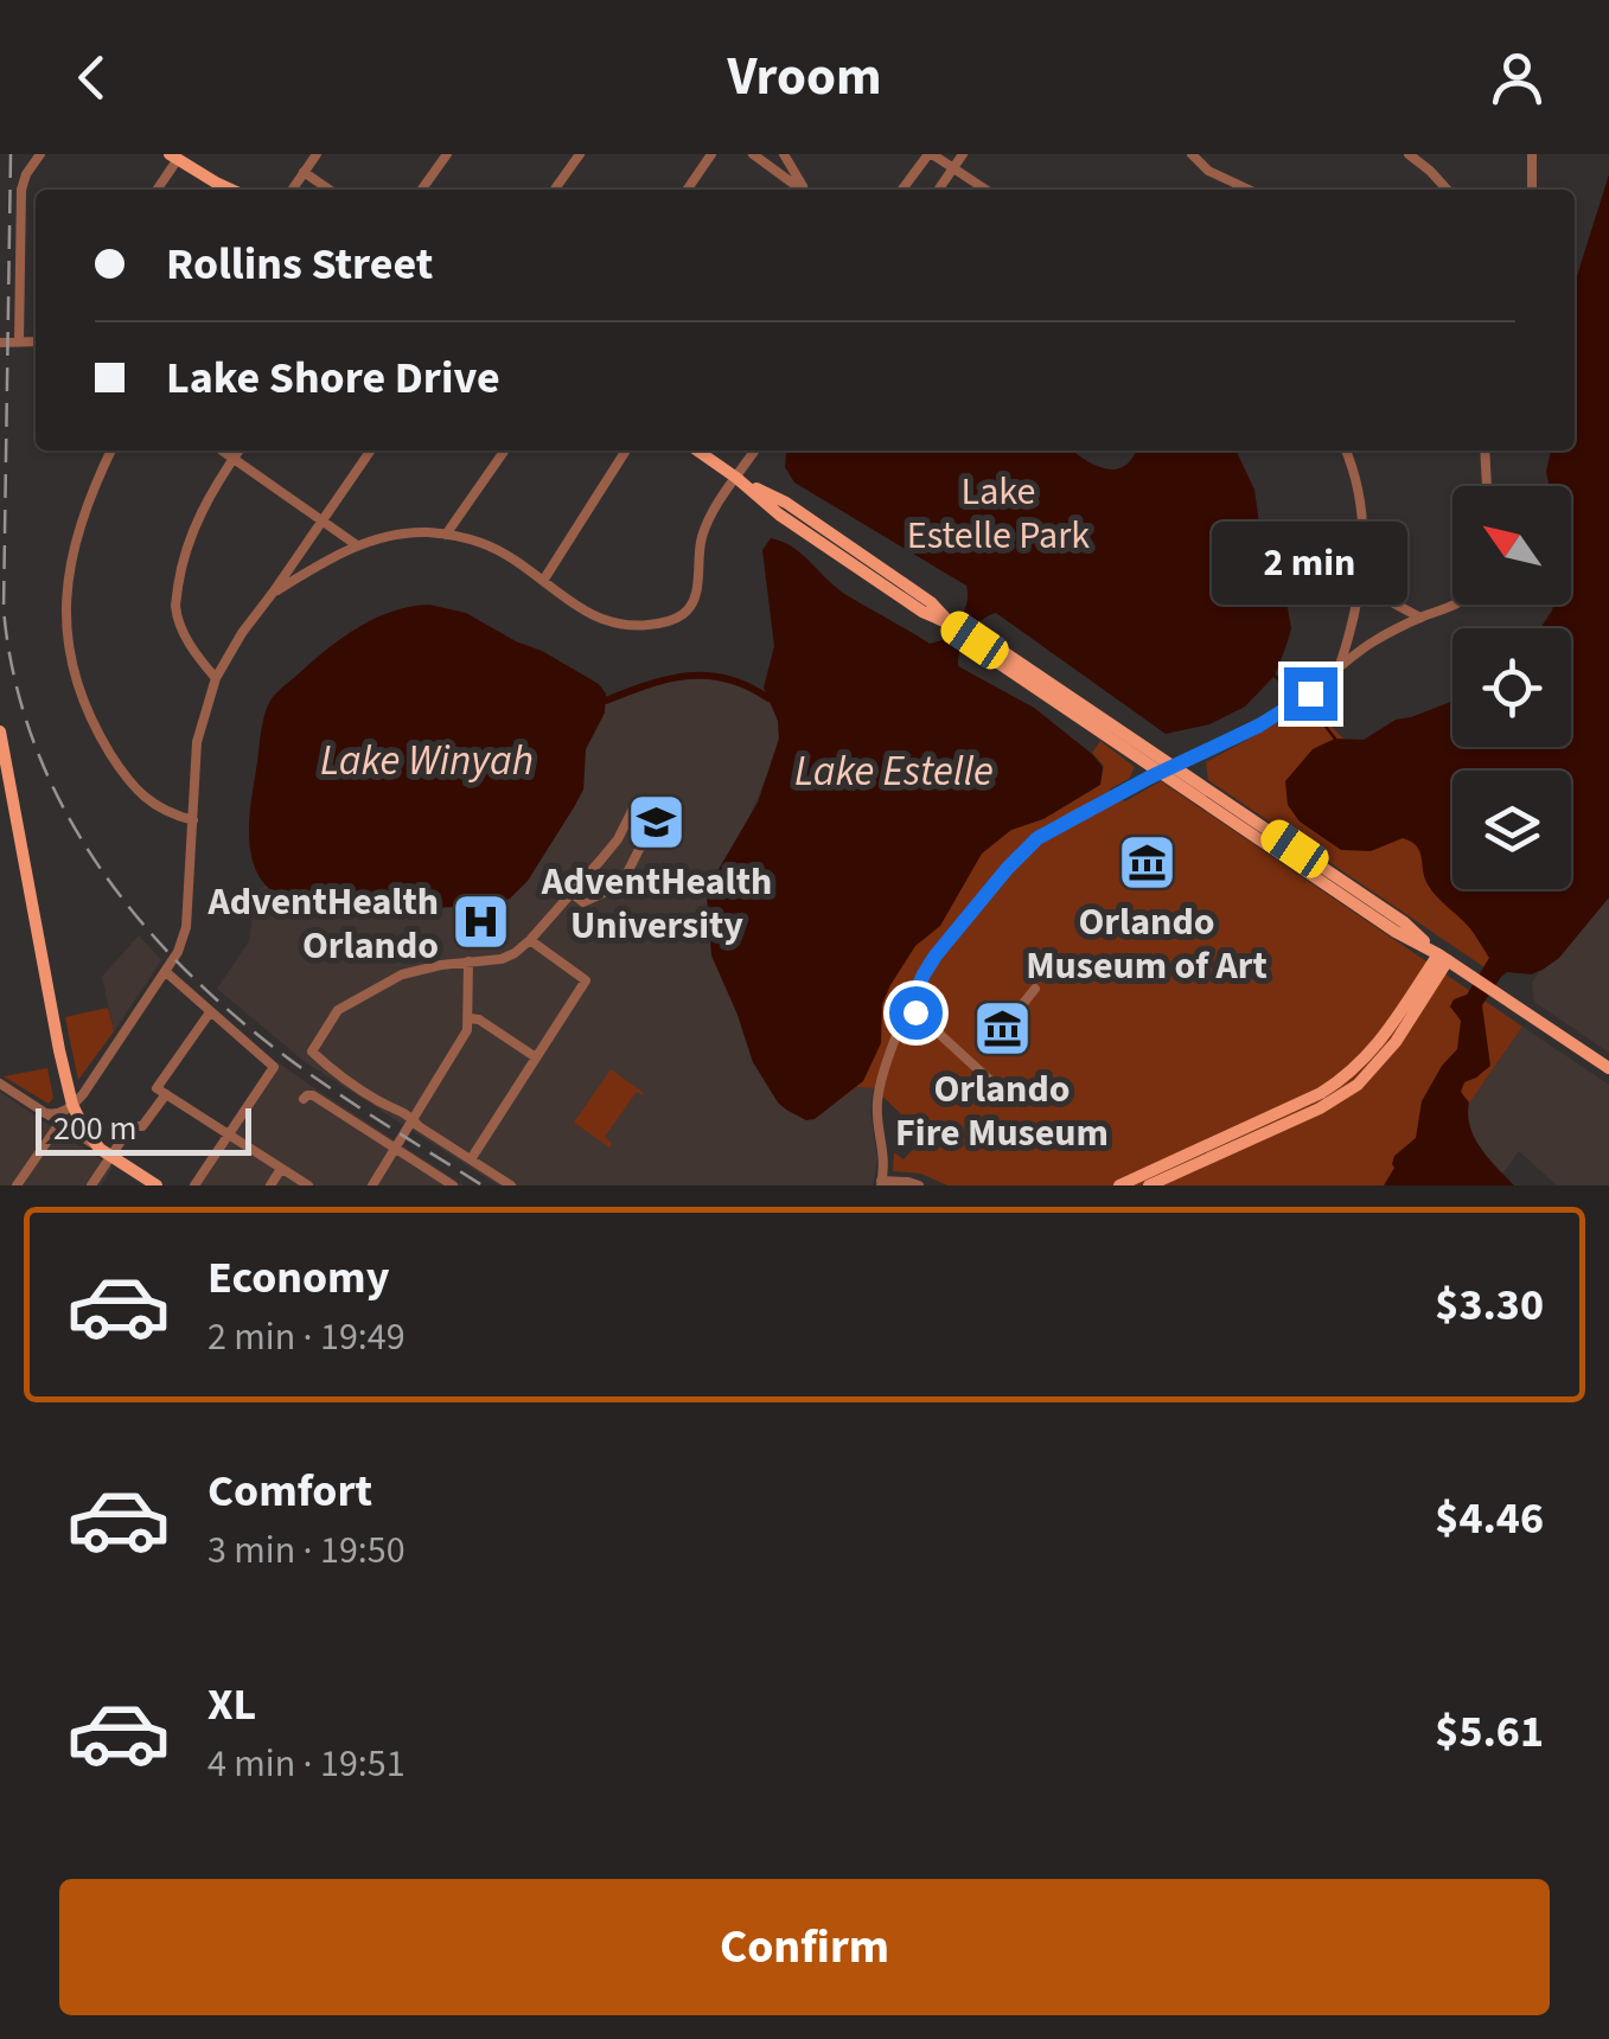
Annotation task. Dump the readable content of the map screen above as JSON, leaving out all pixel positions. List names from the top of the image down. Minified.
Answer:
{"water":["Lake Winyah","Lake Estelle"],"parks":["Lake Estelle Park"],"places":{"school or university":["AdventHealth University"],"museum":["Orlando Museum of Art","Orlando Fire Museum"],"hospital":["AdventHealth Orlando"]},"scale_bar":"200 m","north":"top left","page":{"header":"Vroom","banner":["Rollins Street","Lake Shore Drive"],"bubble":"2 min","scale":"200 m","list":[{"name":"Economy","note":"2 min · 19:49","value":"$3.30"},{"name":"Comfort","note":"3 min · 19:50","value":"$4.46"},{"name":"XL","note":"4 min · 19:51","value":"$5.61"}],"buttons":"Confirm"}}
